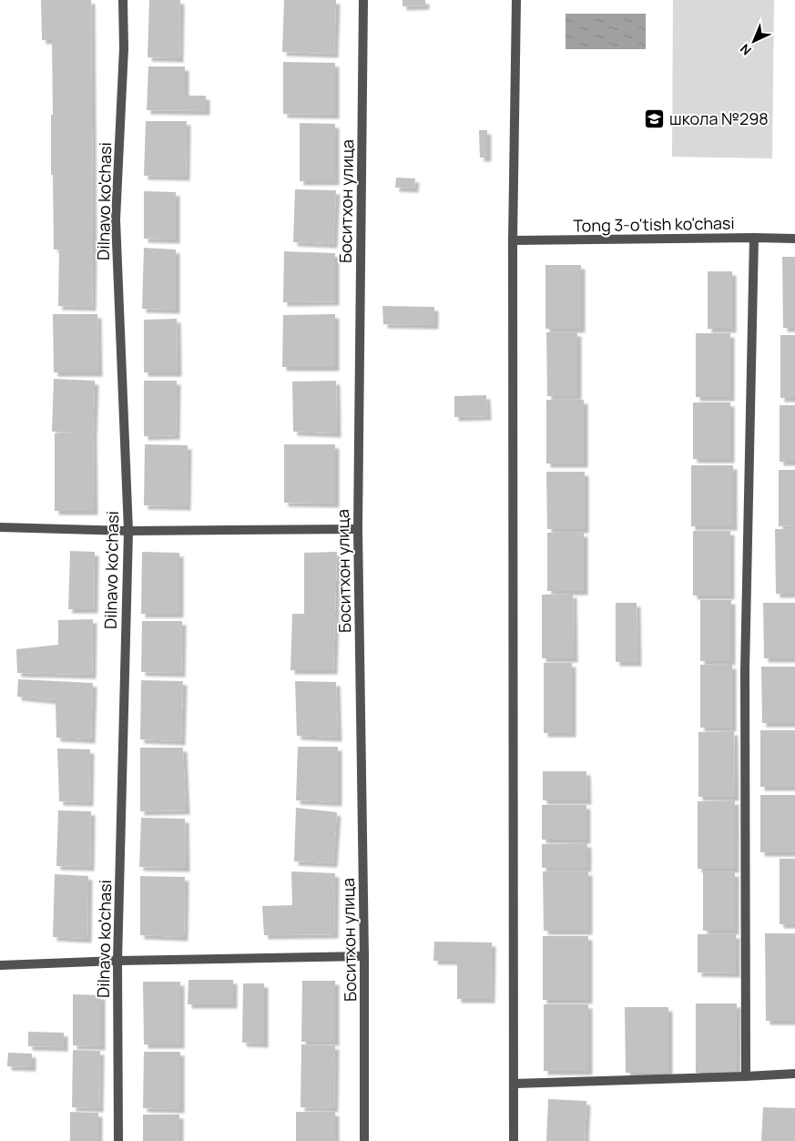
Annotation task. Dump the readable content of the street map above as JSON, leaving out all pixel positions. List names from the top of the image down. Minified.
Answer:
{"streets":{"street":["Dilnavo ko'chasi","Боситхон улица","Tong 3-o'tish ko'chasi"]},"places":{"school or university":["школа №298"]},"north":"bottom left"}
